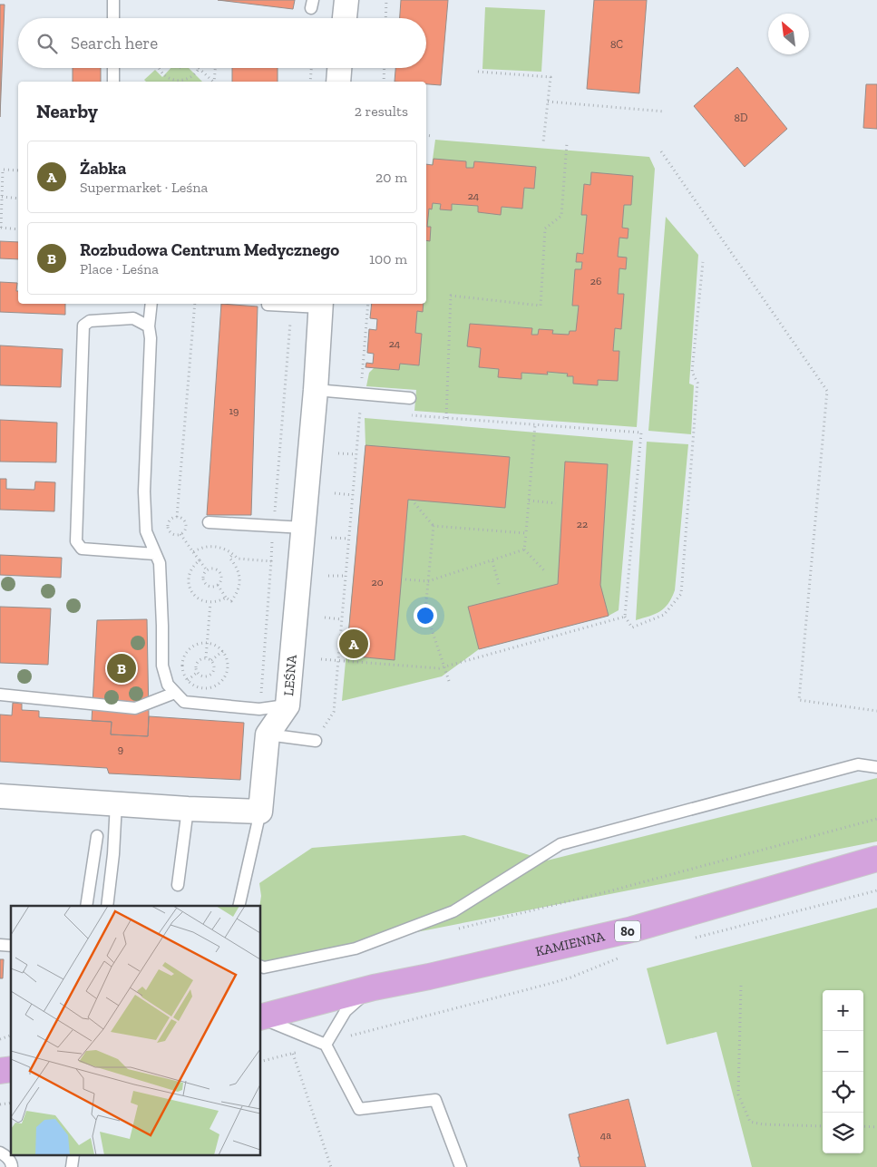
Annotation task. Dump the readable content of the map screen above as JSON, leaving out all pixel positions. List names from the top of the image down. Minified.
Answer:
{"streets":{"main road":["80","KAMIENNA"],"street":["LEŚNA"]},"house_numbers":["8C","8D","24","26","24","19","22","20","9","4a"],"north":"top left","page":{"search":"Search here","heading":["Nearby","2 results"],"list":[{"mark":"A","name":"Żabka","note":"Supermarket · Leśna","value":"20 m"},{"mark":"B","name":"Rozbudowa Centrum Medycznego","note":"Place · Leśna","value":"100 m"}],"pins":["A","B"],"map_buttons":["+","−"]}}
